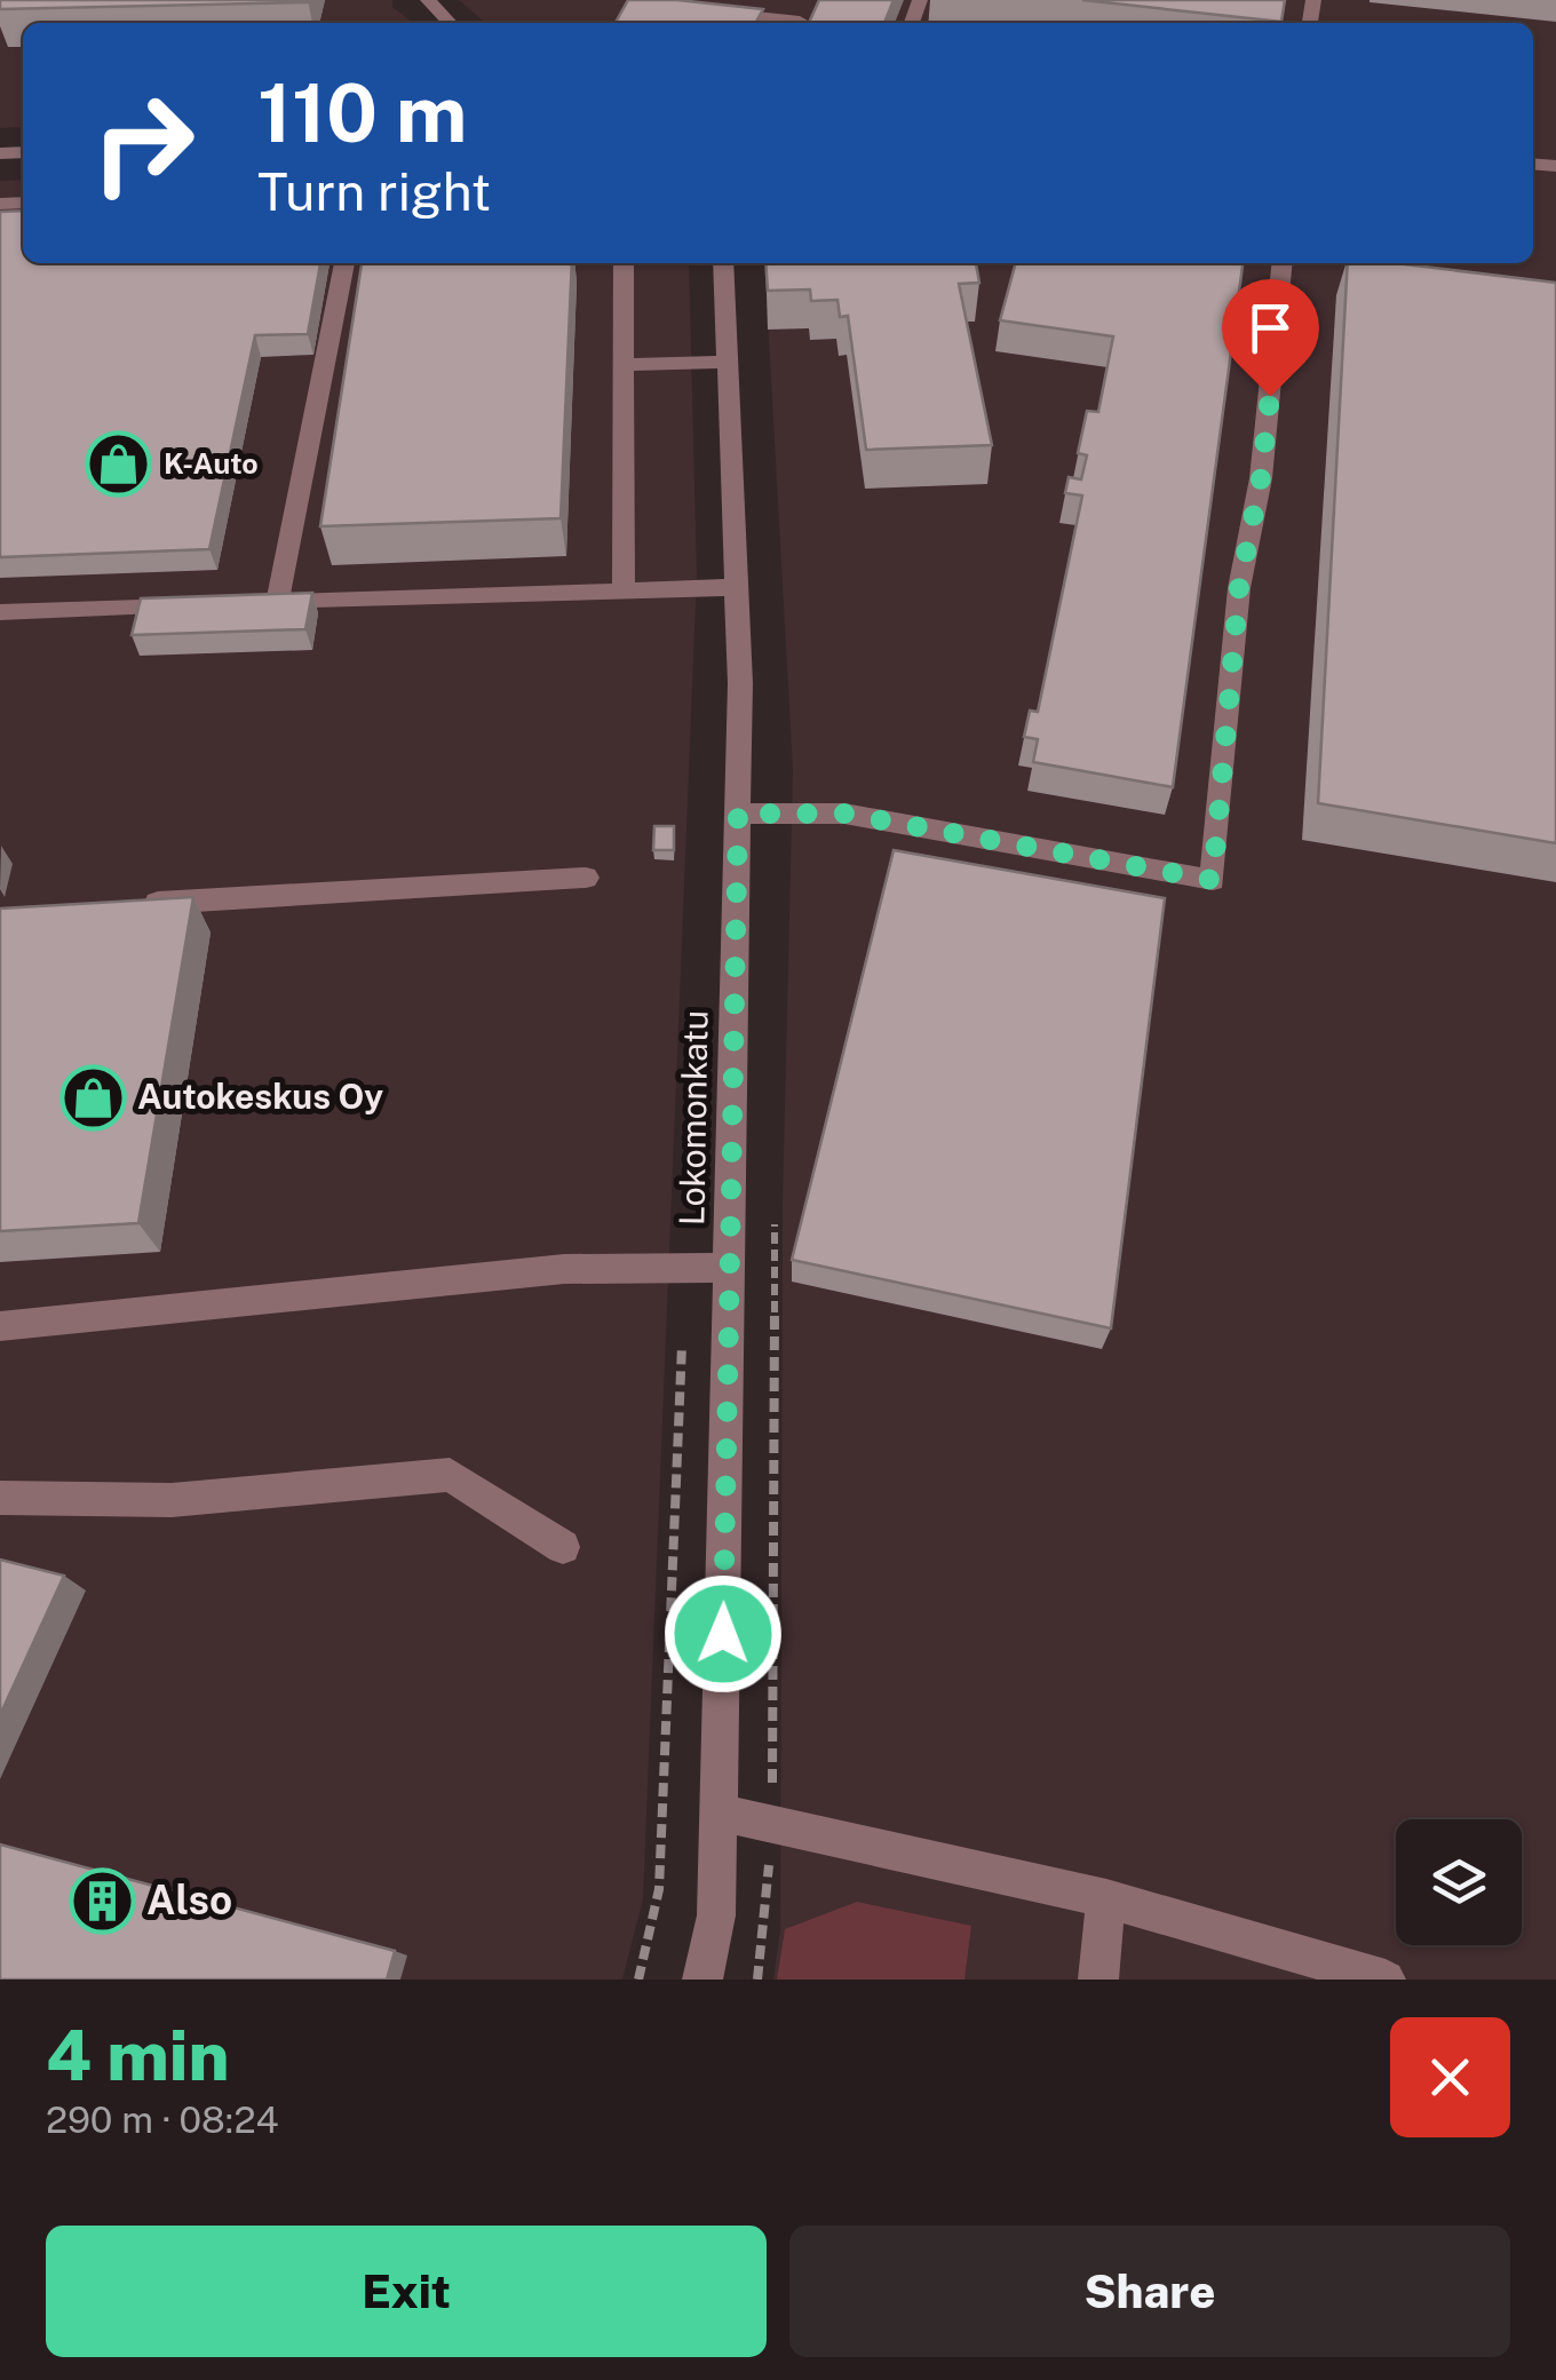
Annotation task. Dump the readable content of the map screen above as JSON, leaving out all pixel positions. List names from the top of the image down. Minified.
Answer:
{"streets":{"street":["Lokomonkatu"]},"places":{"shop":["K-Auto","Autokeskus Oy"],"building":["Also"]},"page":{"turn":["110 m","Turn right"],"heading":["4 min","290 m · 08:24"],"buttons":["Exit","Share"]}}
